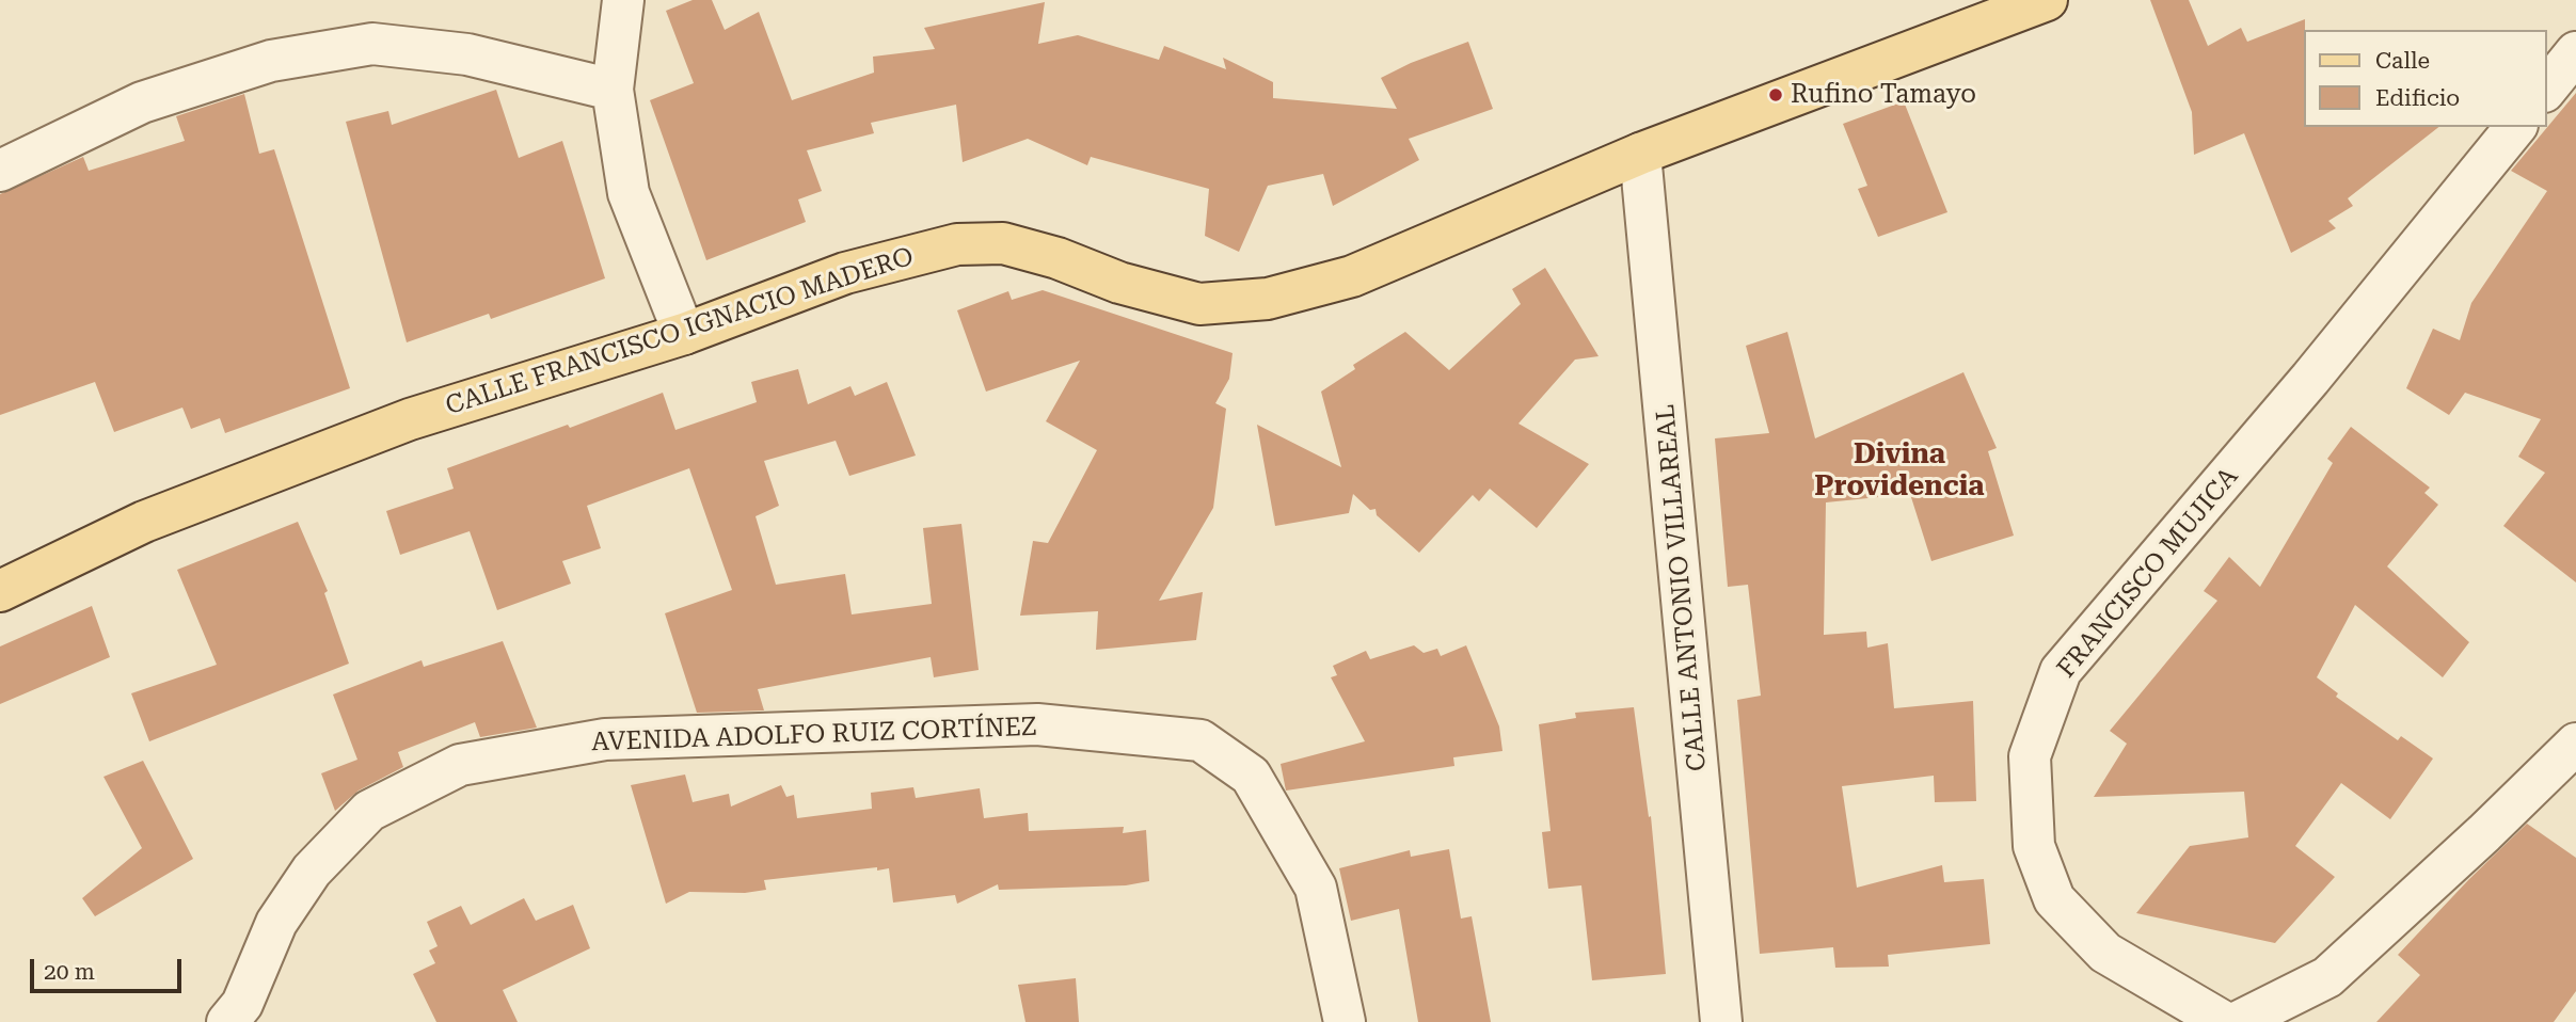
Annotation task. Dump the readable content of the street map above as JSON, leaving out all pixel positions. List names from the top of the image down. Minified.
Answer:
{"streets":{"main road":["CALLE FRANCISCO IGNACIO MADERO"],"street":["FRANCISCO MUJICA","CALLE ANTONIO VILLAREAL","AVENIDA ADOLFO RUIZ CORTÍNEZ"]},"crossings":[["CALLE FRANCISCO IGNACIO MADERO","CALLE ANTONIO VILLAREAL"]],"districts":["Divina Providencia"],"places":["Rufino Tamayo"],"legend":["Calle","Edificio"],"scale_bar":"20 m"}
